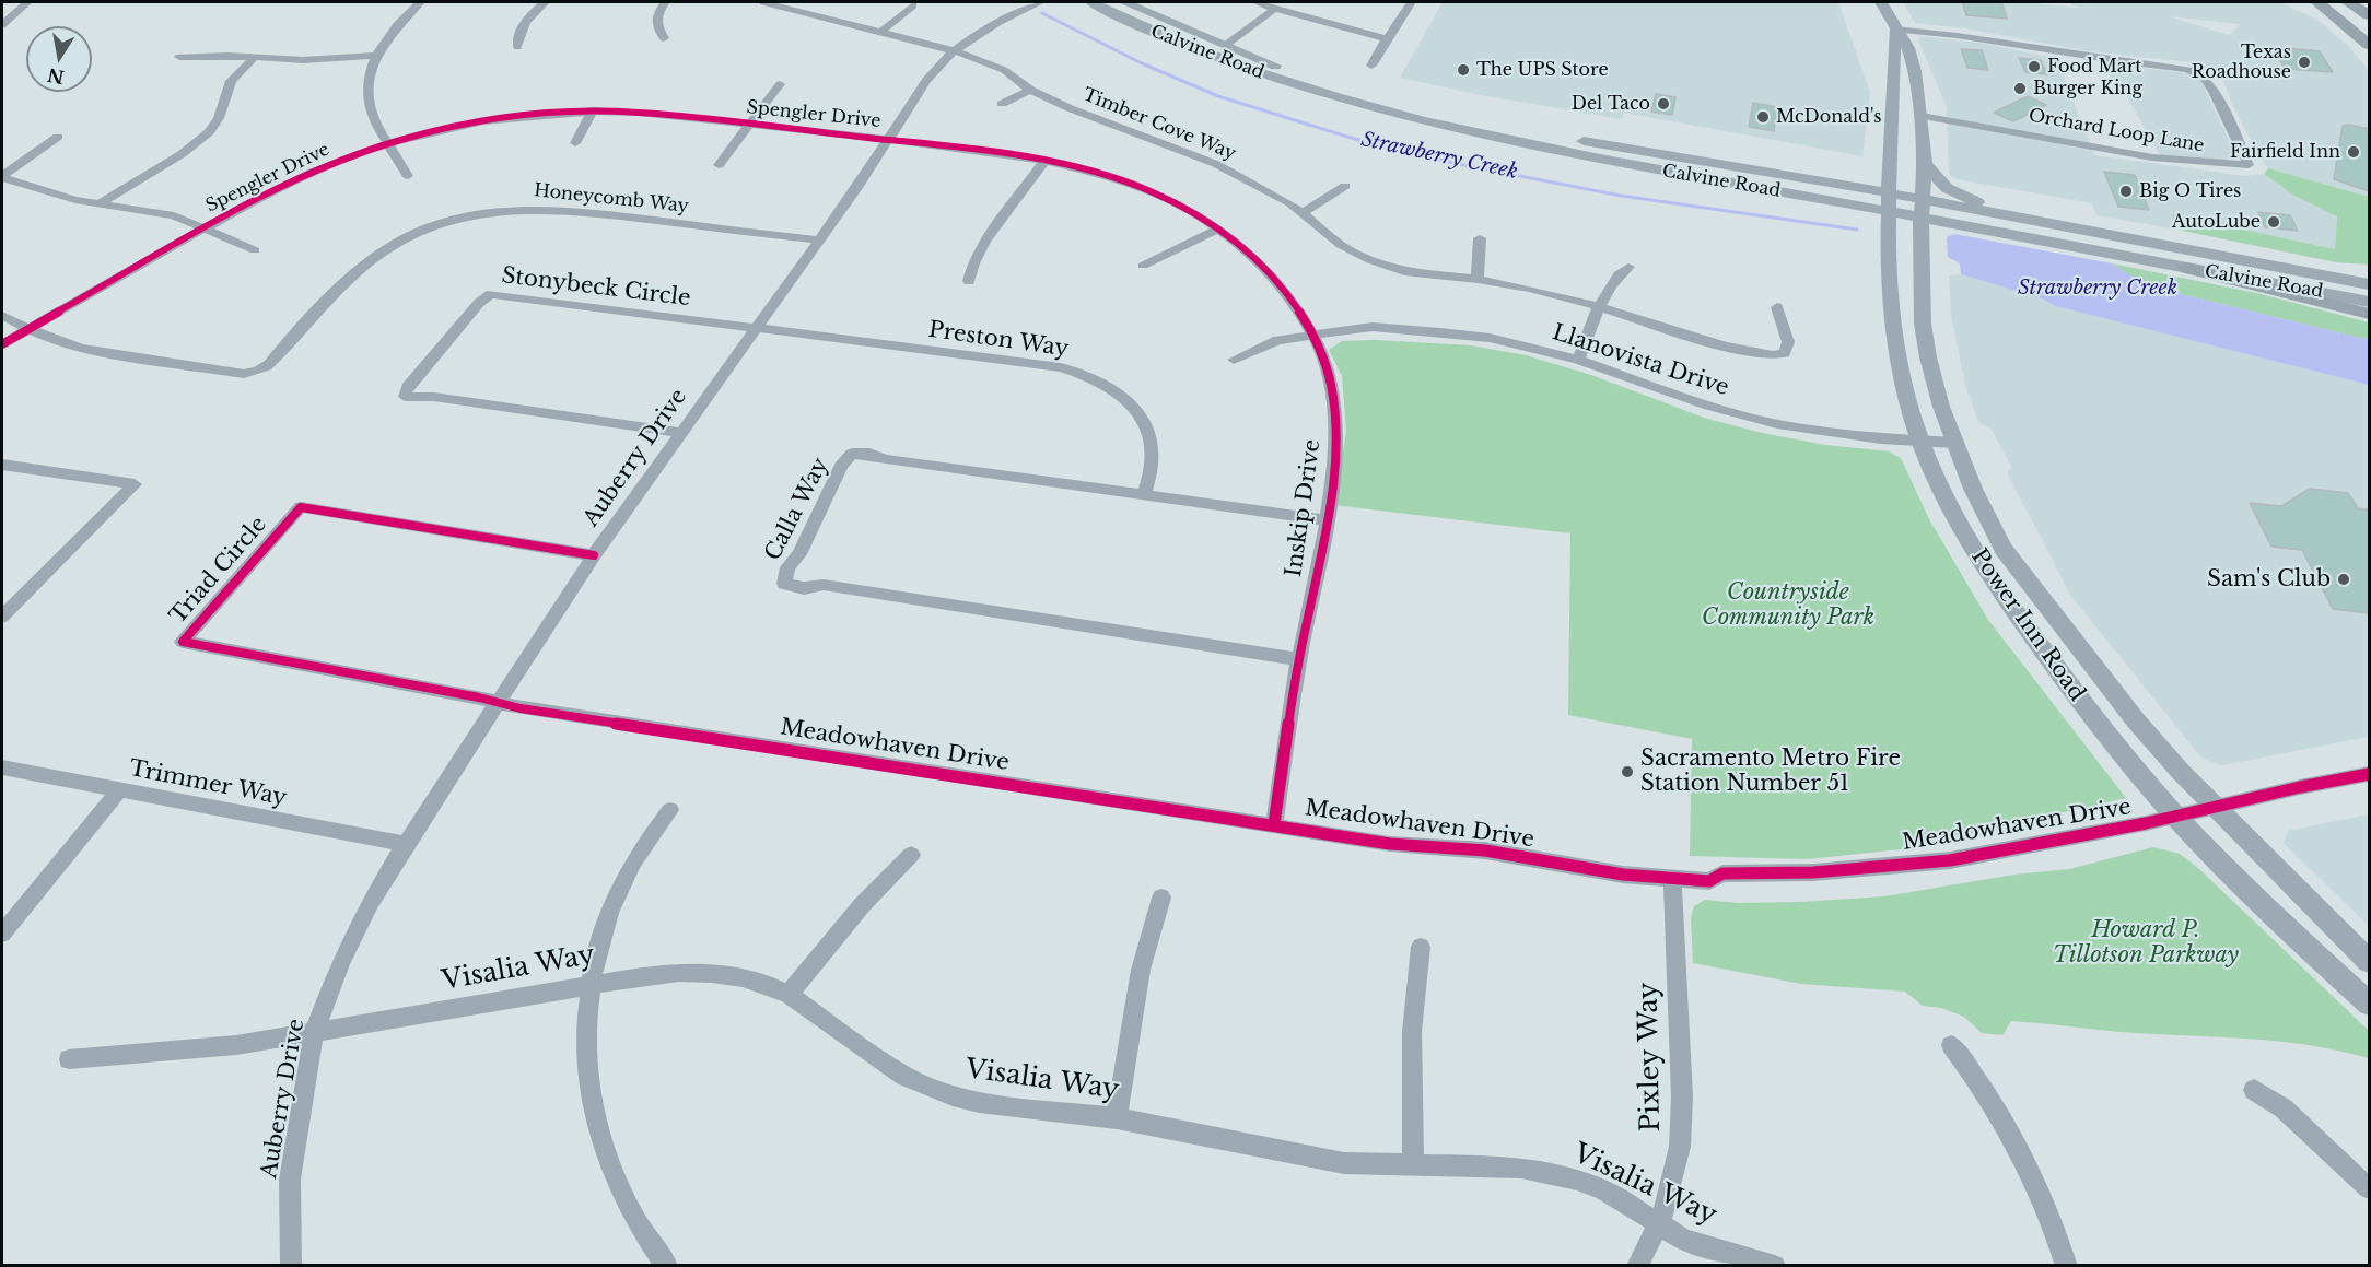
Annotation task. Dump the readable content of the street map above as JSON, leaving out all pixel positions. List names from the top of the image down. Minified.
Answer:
{"streets":{"main road":["Calvine Road","Power Inn Road"],"street":["Spengler Drive","Timber Cove Way","Orchard Loop Lane","Honeycomb Way","Stonybeck Circle","Preston Way","Llanovista Drive","Auberry Drive","Inskip Drive","Calla Way","Triad Circle","Meadowhaven Drive","Trimmer Way","Visalia Way","Pixley Way"]},"crossings":[["Calvine Road","Power Inn Road"],["Spengler Drive","Honeycomb Way"],["Spengler Drive","Auberry Drive"],["Spengler Drive","Inskip Drive"],["Timber Cove Way","Auberry Drive"],["Orchard Loop Lane","Power Inn Road"],["Honeycomb Way","Auberry Drive"],["Stonybeck Circle","Preston Way"],["Stonybeck Circle","Auberry Drive"],["Preston Way","Auberry Drive"],["Preston Way","Calla Way"],["Llanovista Drive","Inskip Drive"],["Llanovista Drive","Power Inn Road"],["Auberry Drive","Inskip Drive"],["Auberry Drive","Triad Circle"],["Auberry Drive","Meadowhaven Drive"],["Auberry Drive","Trimmer Way"],["Auberry Drive","Visalia Way"],["Inskip Drive","Calla Way"],["Inskip Drive","Meadowhaven Drive"],["Triad Circle","Meadowhaven Drive"],["Power Inn Road","Meadowhaven Drive"],["Meadowhaven Drive","Pixley Way"],["Visalia Way","Pixley Way"]],"water":["Strawberry Creek"],"parks":["Countryside Community Park","Howard P. Tillotson Parkway"],"places":["Texas Roadhouse","Food Mart","The UPS Store","Burger King","Del Taco","McDonald's","Fairfield Inn","Big O Tires","AutoLube","Sam's Club","Sacramento Metro Fire Station Number 51"],"north":"bottom"}
